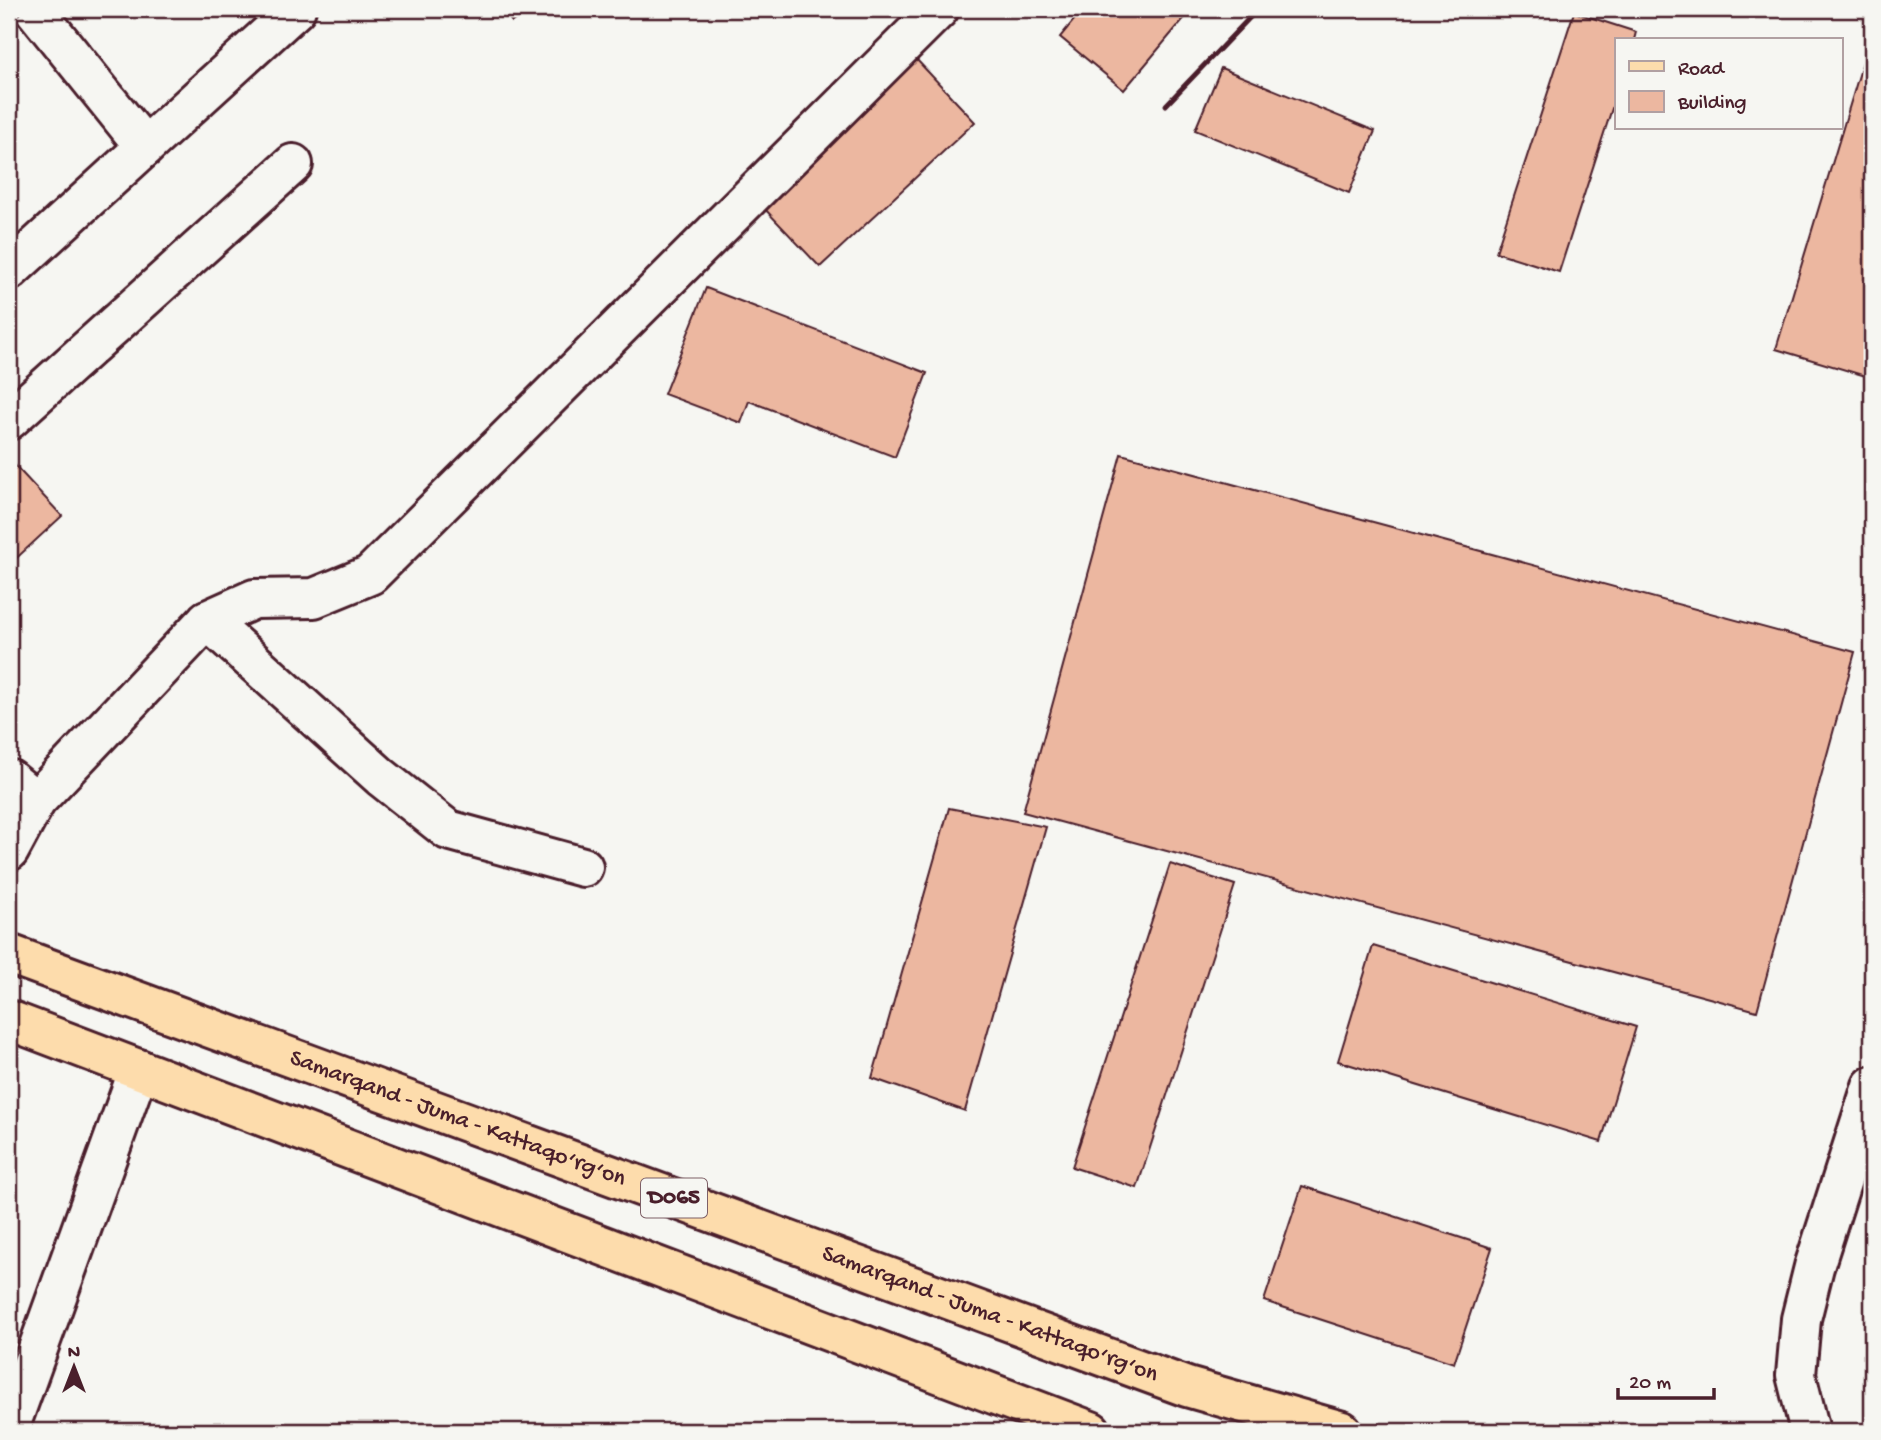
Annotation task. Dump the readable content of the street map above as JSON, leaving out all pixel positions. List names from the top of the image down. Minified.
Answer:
{"streets":{"main road":["Samarqand - Juma - Kattaqo‘rg‘on","D065"]},"legend":["Road","Building"],"scale_bar":"20 m","north":"top"}
